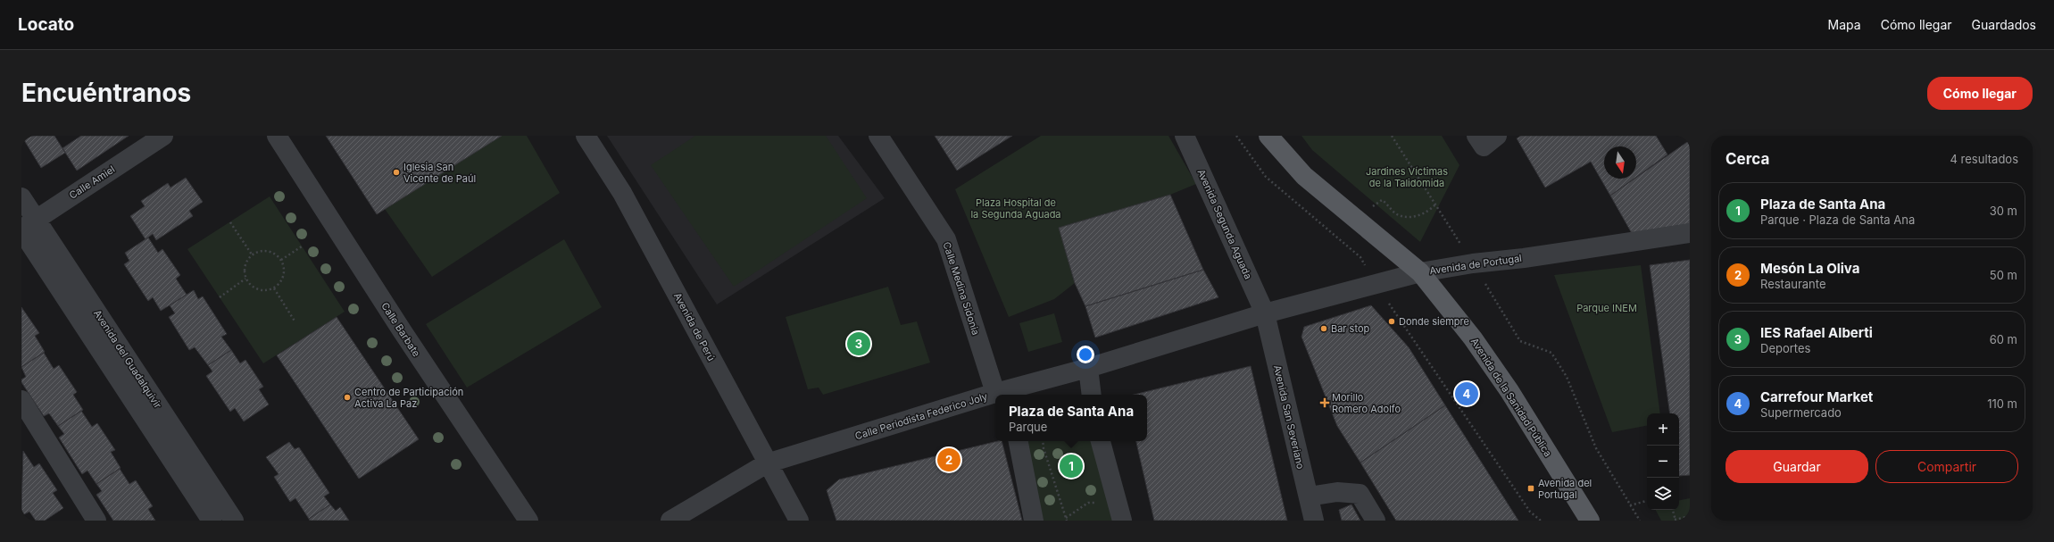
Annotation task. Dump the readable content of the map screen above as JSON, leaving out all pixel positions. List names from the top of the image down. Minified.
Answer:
{"streets":{"main road":["Avenida de la Sanidad Pública"],"street":["Calle Amiel","Avenida Segunda Aguada","Avenida de Portugal","Calle Medina Sidonia","Avenida de Perú","Calle Barbate","Avenida del Guadalquivir","Calle Periodista Federico Joly","Avenida San Severiano"]},"crossings":[["Calle Amiel","Avenida del Guadalquivir"],["Avenida Segunda Aguada","Avenida de Portugal"],["Avenida Segunda Aguada","Calle Periodista Federico Joly"],["Avenida Segunda Aguada","Avenida San Severiano"],["Avenida de Portugal","Avenida de la Sanidad Pública"],["Avenida de Portugal","Calle Periodista Federico Joly"],["Avenida de Portugal","Avenida San Severiano"],["Calle Medina Sidonia","Calle Periodista Federico Joly"],["Avenida de Perú","Calle Periodista Federico Joly"],["Calle Periodista Federico Joly","Avenida San Severiano"]],"parks":["Jardines Víctimas de la Talidomida","Plaza Hospital de la Segunda Aguada","Parque INEM"],"places":{"other":["Iglesia San Vicente de Paúl","Donde siempre","Bar stop","Centro de Participación Activa La Paz"],"health":["Morillo Romero Adolfo"],"transit":["Avenida del Portugal"]},"north":"bottom","page":{"header":"Locato","nav":["Mapa","Cómo llegar","Guardados"],"buttons":["Cómo llegar",["Guardar","Compartir"]],"title":"Encuéntranos","heading":["Cerca","4 resultados"],"list":[{"mark":"1","name":"Plaza de Santa Ana","note":"Parque · Plaza de Santa Ana","value":"30 m"},{"mark":"2","name":"Mesón La Oliva","note":"Restaurante","value":"50 m"},{"mark":"3","name":"IES Rafael Alberti","note":"Deportes","value":"60 m"},{"mark":"4","name":"Carrefour Market","note":"Supermercado","value":"110 m"}],"pins":["3","4","2","1"],"popup":["Plaza de Santa Ana","Parque"],"map_buttons":["+","−"]}}
